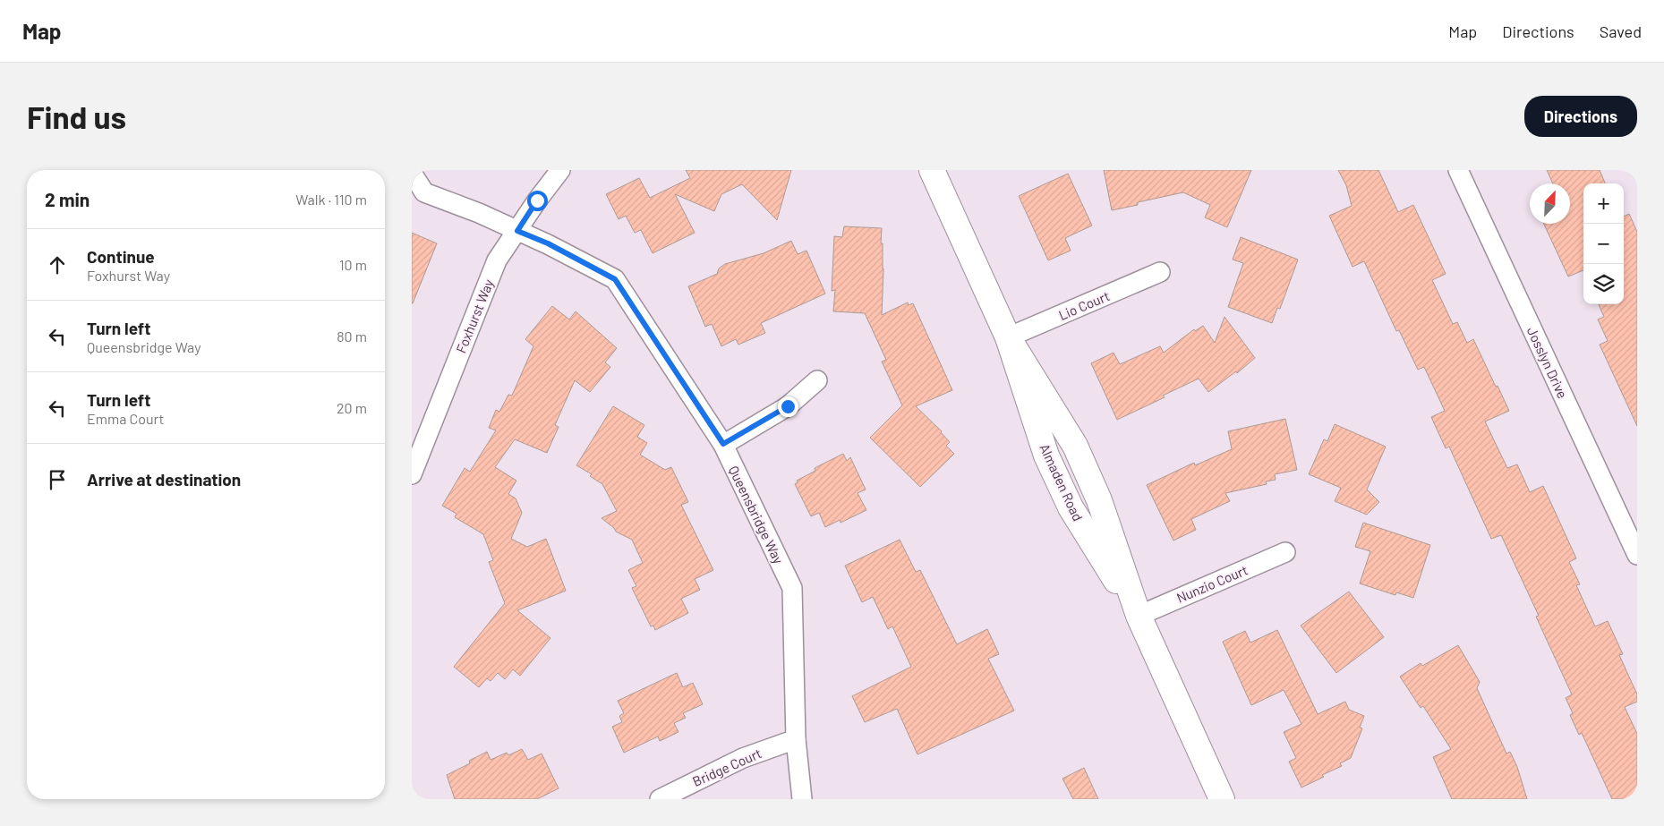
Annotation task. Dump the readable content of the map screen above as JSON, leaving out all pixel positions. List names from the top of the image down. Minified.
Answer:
{"streets":{"street":["Lio Court","Foxhurst Way","Josslyn Drive","Almaden Road","Queensbridge Way","Nunzio Court","Bridge Court"]},"crossings":[["Lio Court","Almaden Road"],["Foxhurst Way","Queensbridge Way"],["Almaden Road","Nunzio Court"],["Queensbridge Way","Bridge Court"]],"north":"top right","page":{"header":"Map","nav":["Map","Directions","Saved"],"buttons":"Directions","title":"Find us","heading":["2 min","Walk · 110 m"],"map_buttons":["+","−"],"list":[["Continue","Foxhurst Way","10 m"],["Turn left","Queensbridge Way","80 m"],["Turn left","Emma Court","20 m"],"Arrive at destination"]}}
